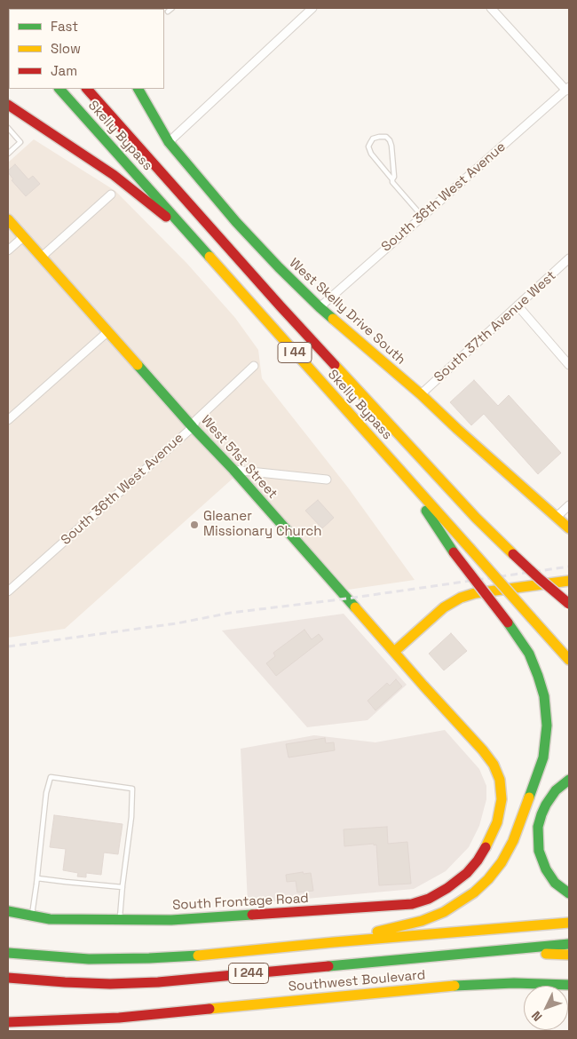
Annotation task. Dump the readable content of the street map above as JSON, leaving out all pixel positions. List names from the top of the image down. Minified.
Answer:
{"streets":{"main road":["Skelly Bypass","West Skelly Drive South","I 44","West 51st Street","South Frontage Road","I 244","Southwest Boulevard"],"street":["South 36th West Avenue","South 37th Avenue West"]},"crossings":[["South 36th West Avenue","West Skelly Drive South"],["South 36th West Avenue","West 51st Street"],["West Skelly Drive South","South 37th Avenue West"],["West 51st Street","South Frontage Road"]],"places":["Gleaner Missionary Church"],"legend":["Fast","Slow","Jam"],"north":"bottom left"}
